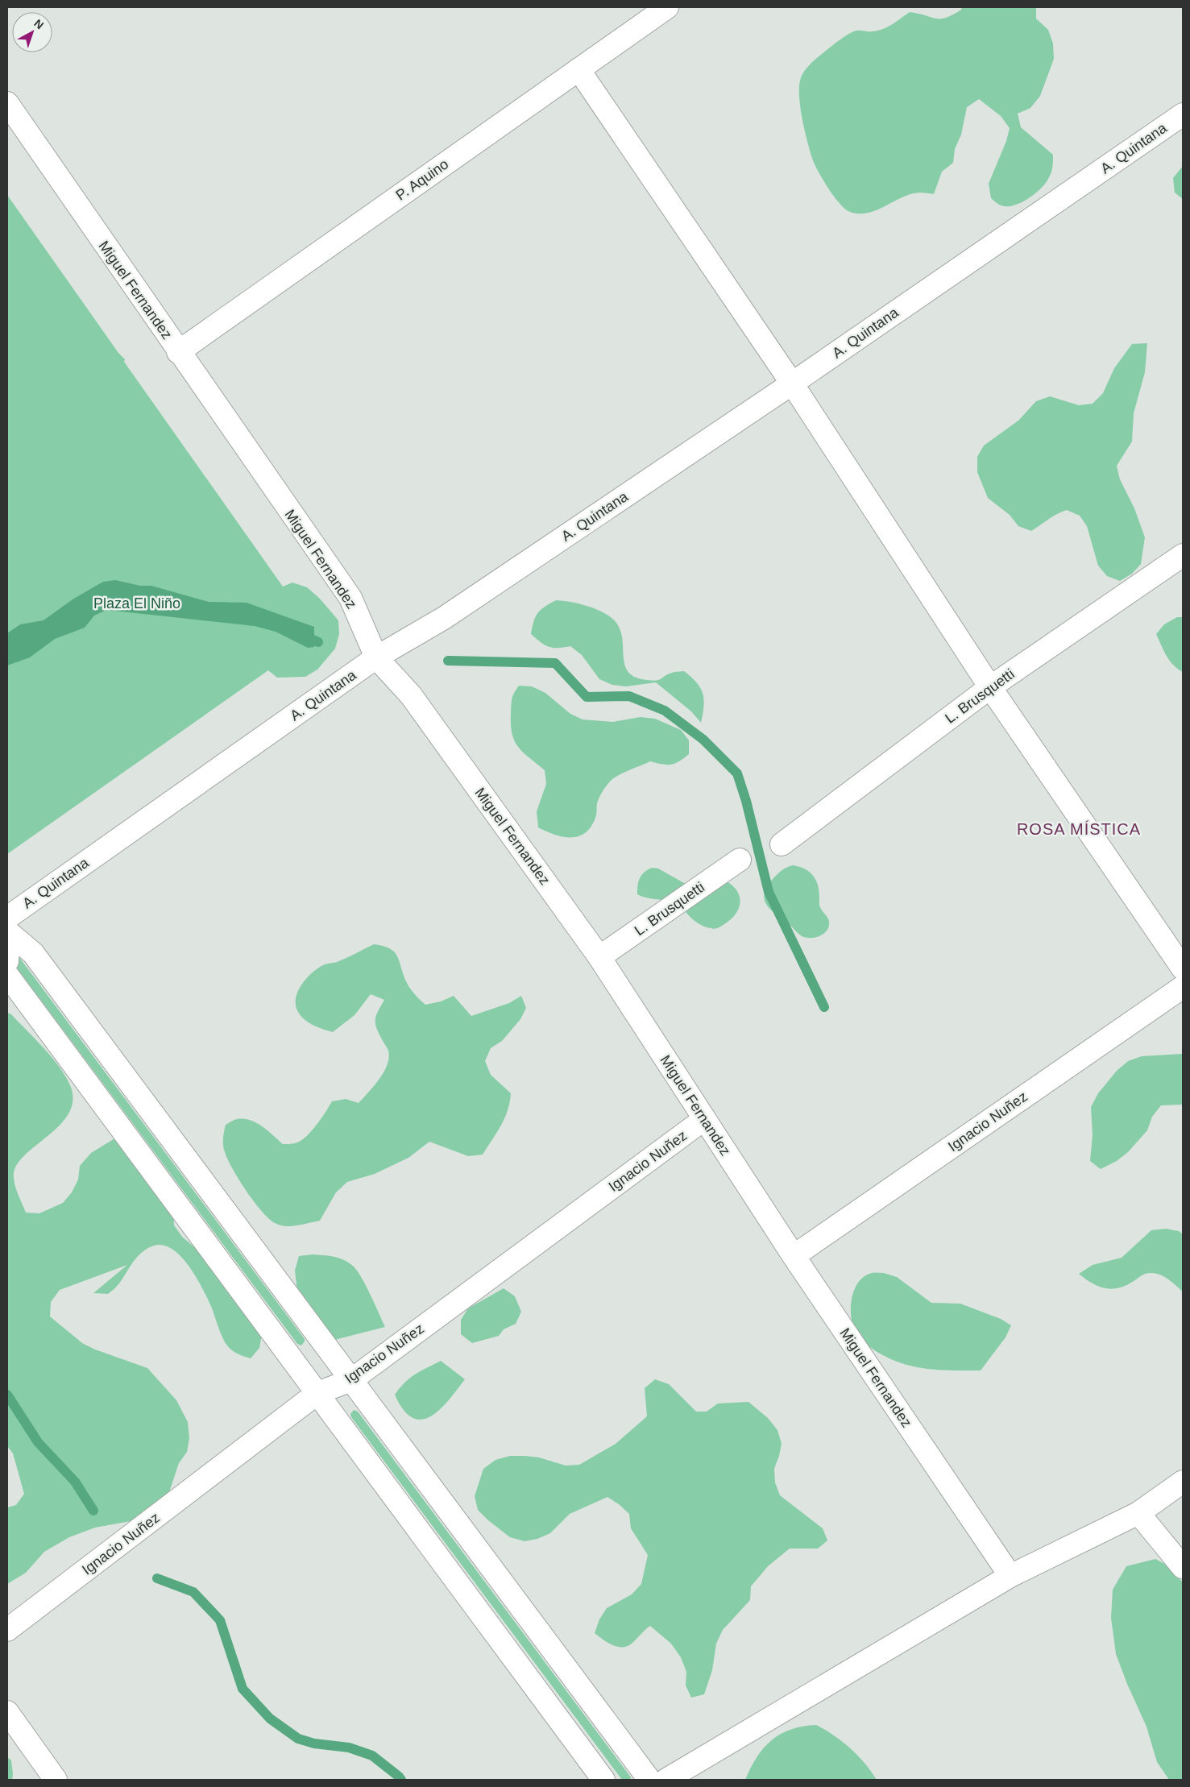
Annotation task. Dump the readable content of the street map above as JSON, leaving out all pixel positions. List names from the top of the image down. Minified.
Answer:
{"streets":{"street":["A. Quintana","P. Aquino","Miguel Fernandez","L. Brusquetti","Ignacio Nuñez"]},"crossings":[["A. Quintana","Miguel Fernandez"],["P. Aquino","Miguel Fernandez"],["Miguel Fernandez","L. Brusquetti"],["Miguel Fernandez","Ignacio Nuñez"]],"districts":["ROSA MÍSTICA"],"parks":["Plaza El Niño"],"north":"top right"}
